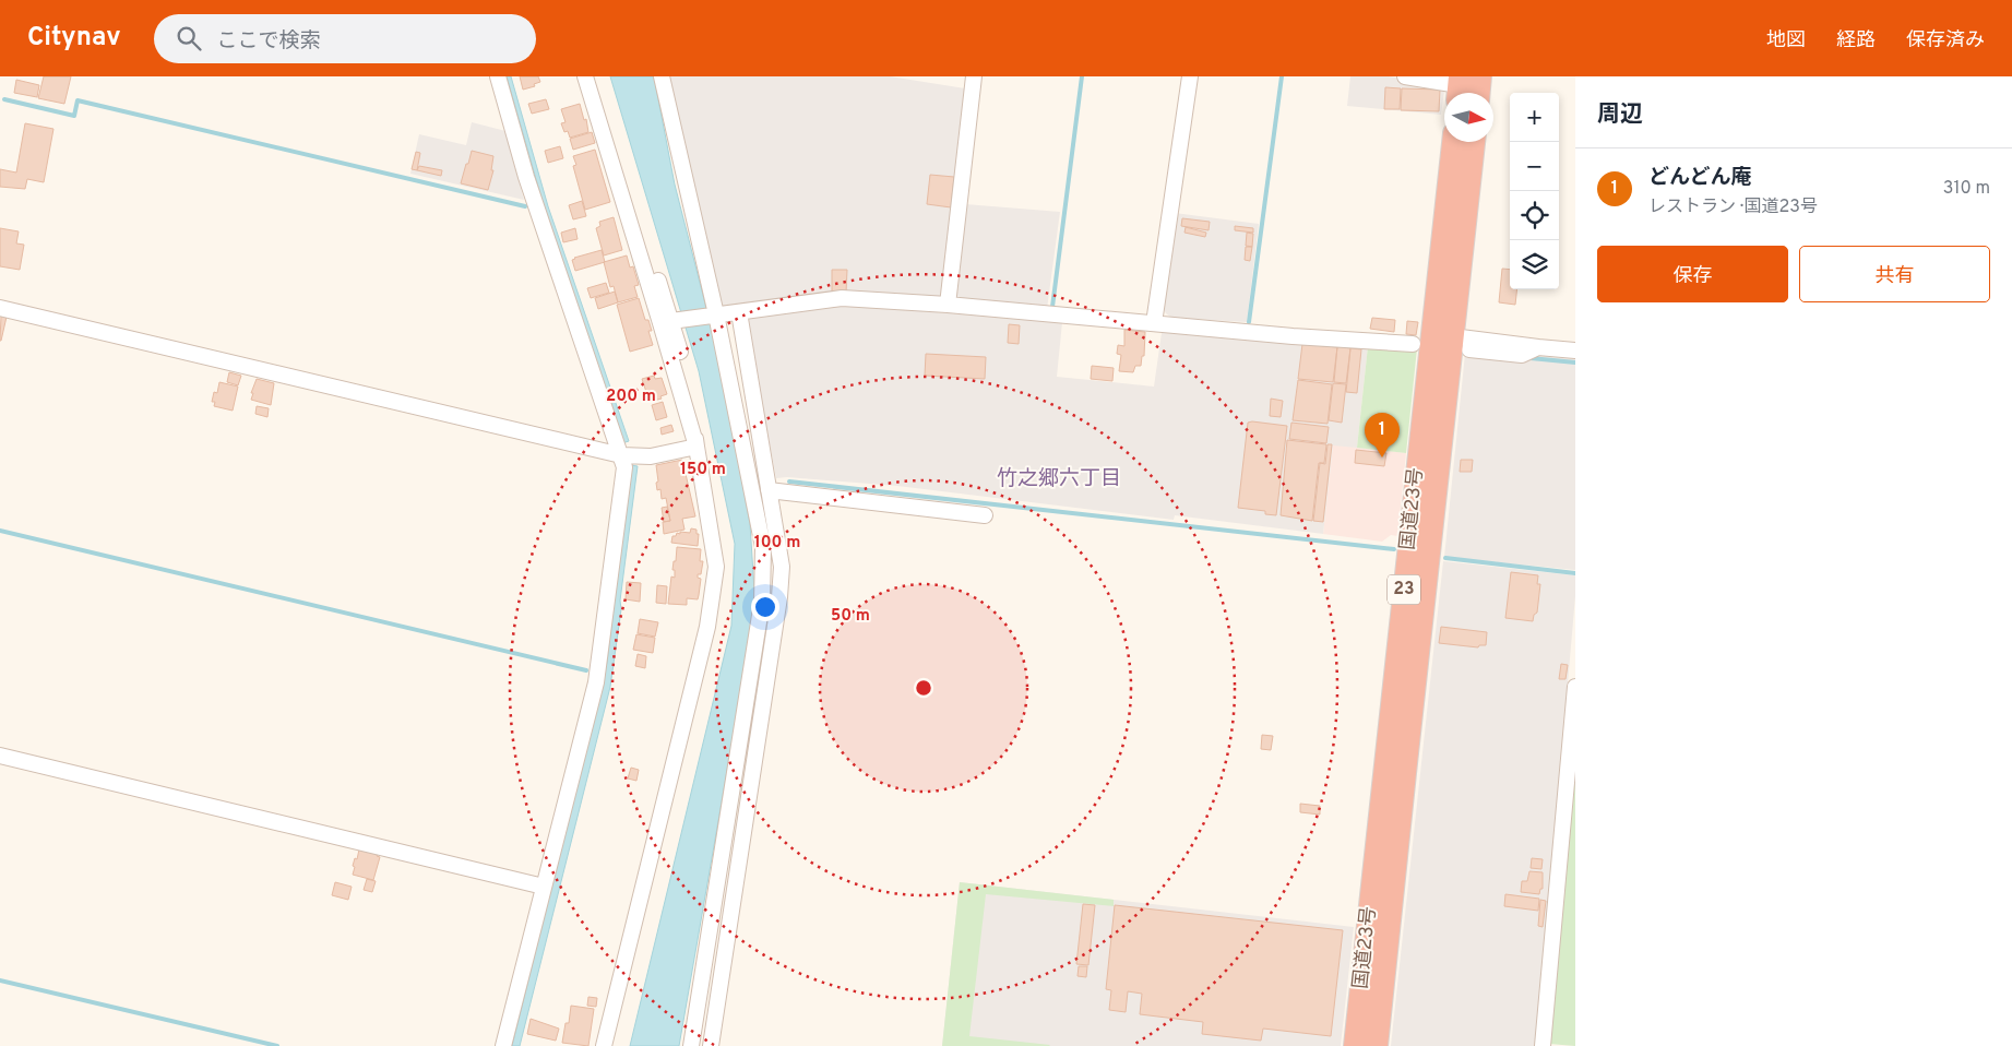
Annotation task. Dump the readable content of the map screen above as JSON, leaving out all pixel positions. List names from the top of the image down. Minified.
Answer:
{"streets":{"highway":["国道23号","23"]},"districts":["竹之郷六丁目"],"north":"right","page":{"header":"Citynav","search":"ここで検索","nav":["地図","経路","保存済み"],"heading":"周辺","map_buttons":["+","−"],"list":[{"mark":"1","name":"どんどん庵","note":"レストラン · 国道23号","value":"310 m"}],"buttons":["保存","共有"],"pins":"1"},"rings":["200 m","150 m","100 m","50 m"]}
